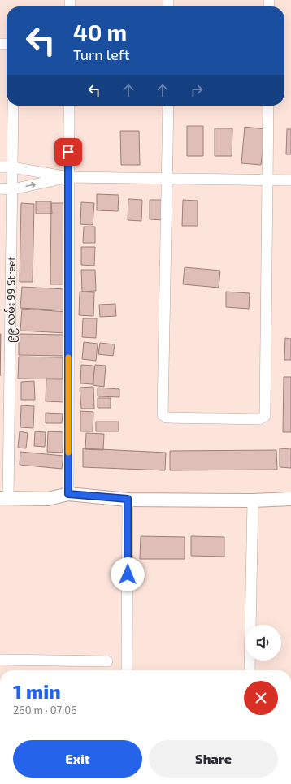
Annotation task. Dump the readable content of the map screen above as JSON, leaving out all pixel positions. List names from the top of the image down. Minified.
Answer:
{"streets":{"street":["၉၉ လမ်း 99 Street"]},"page":{"turn":["40 m","Turn left"],"heading":["1 min","260 m · 07:06"],"buttons":["Exit","Share"]}}
